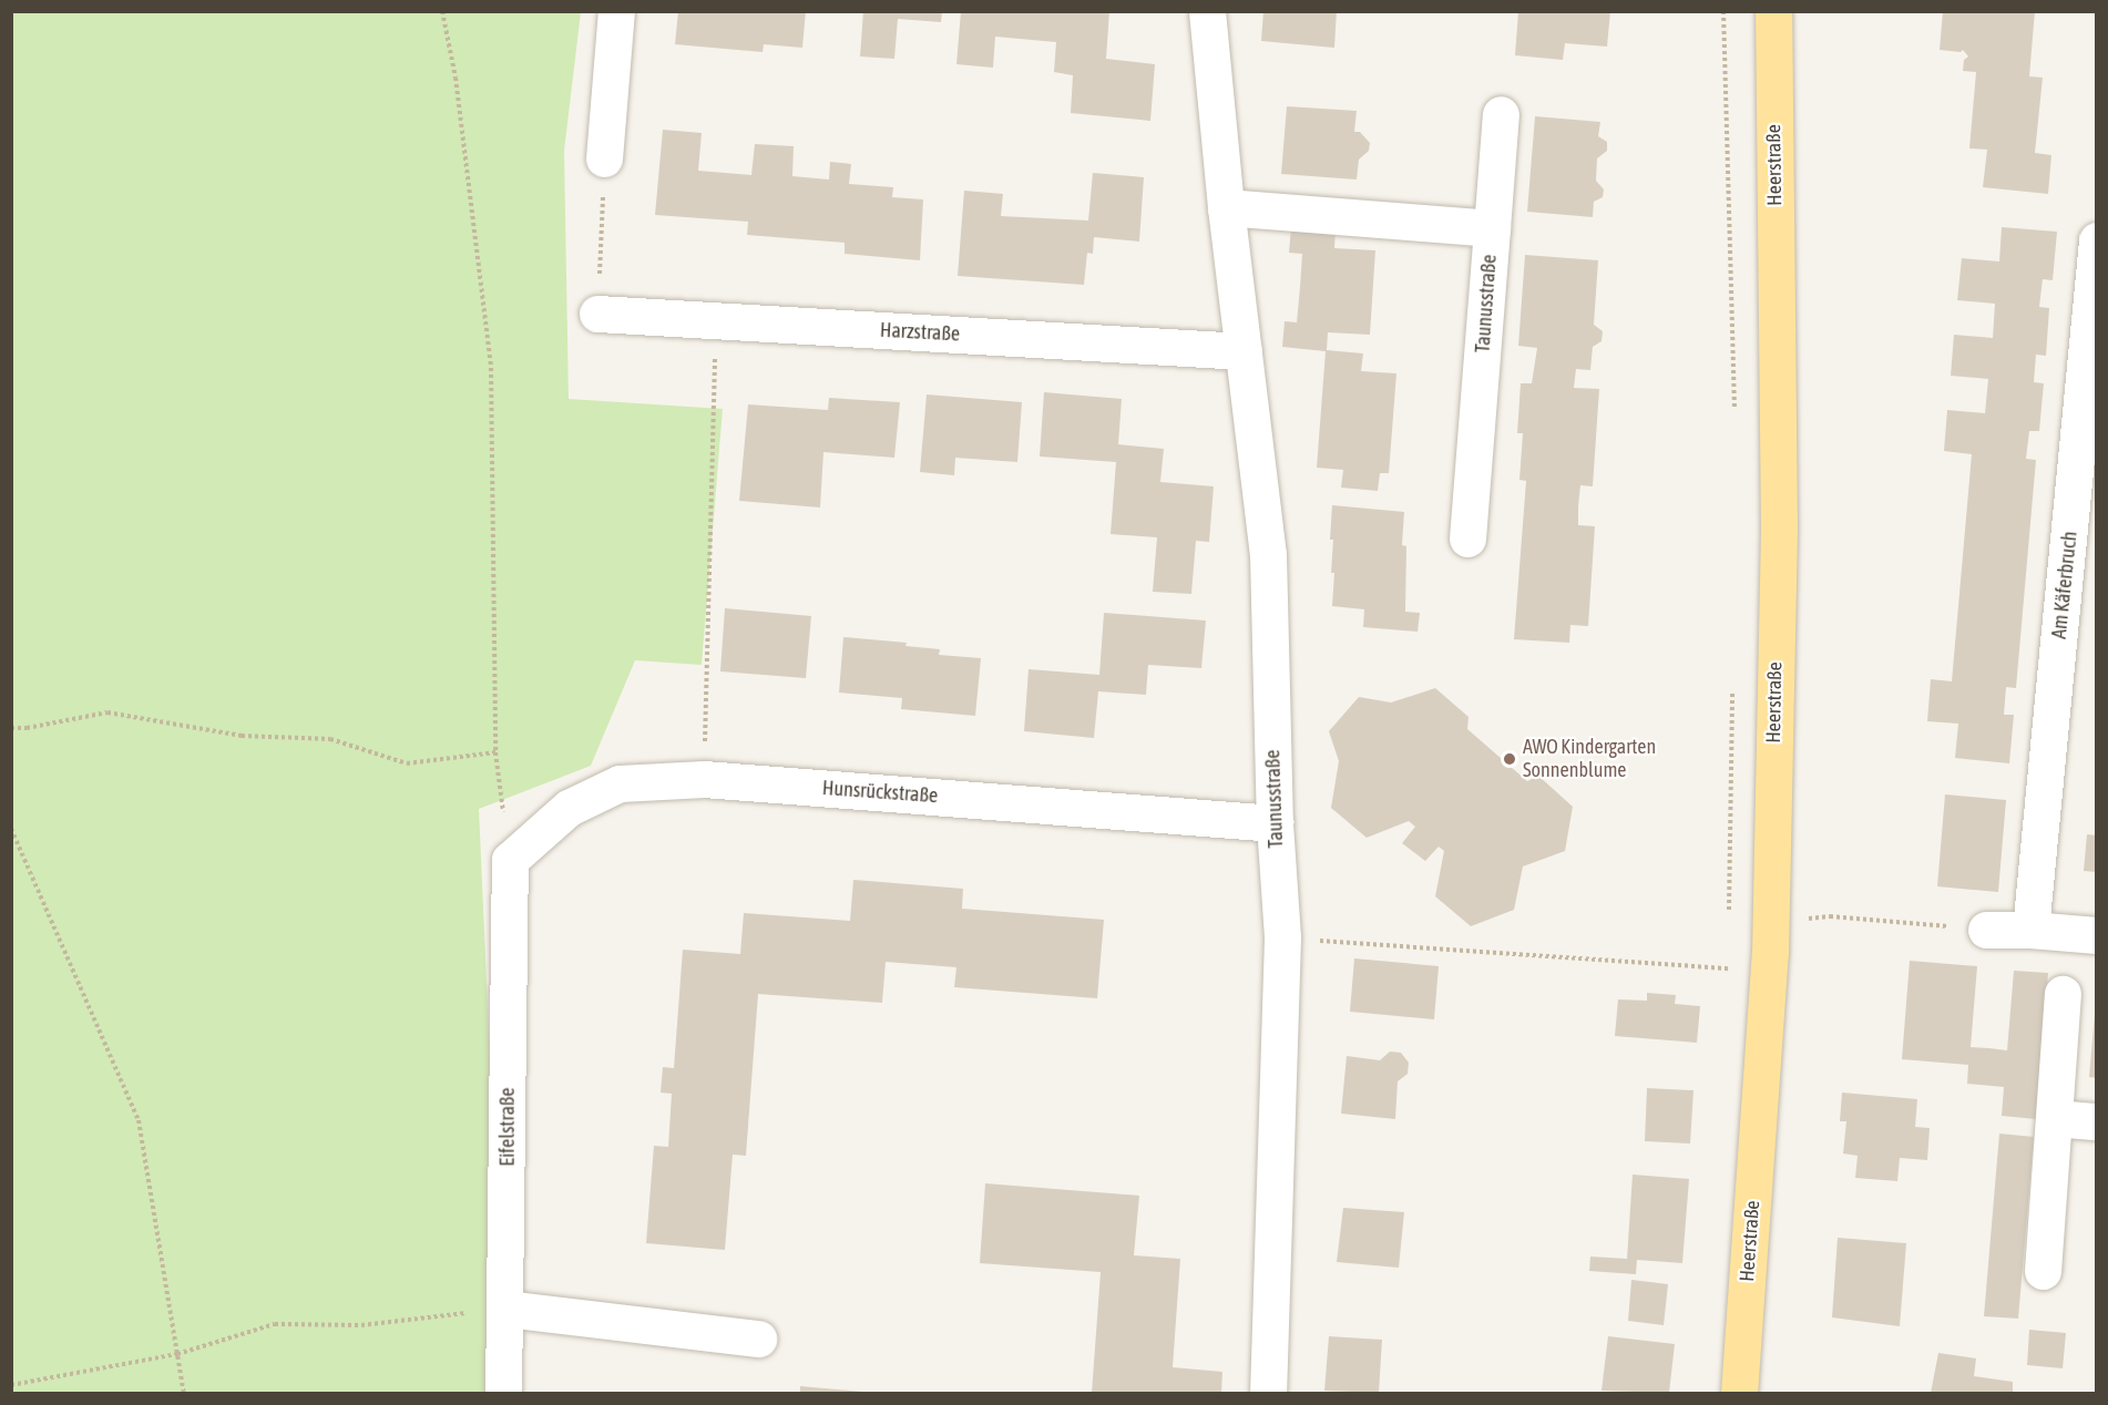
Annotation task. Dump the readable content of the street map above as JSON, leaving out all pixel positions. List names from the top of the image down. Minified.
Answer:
{"streets":{"main road":["Heerstraße"],"street":["Taunusstraße","Harzstraße","Am Käferbruch","Hunsrückstraße","Eifelstraße"]},"crossings":[["Taunusstraße","Harzstraße"],["Taunusstraße","Hunsrückstraße"],["Hunsrückstraße","Eifelstraße"]],"places":["AWO Kindergarten Sonnenblume"]}
